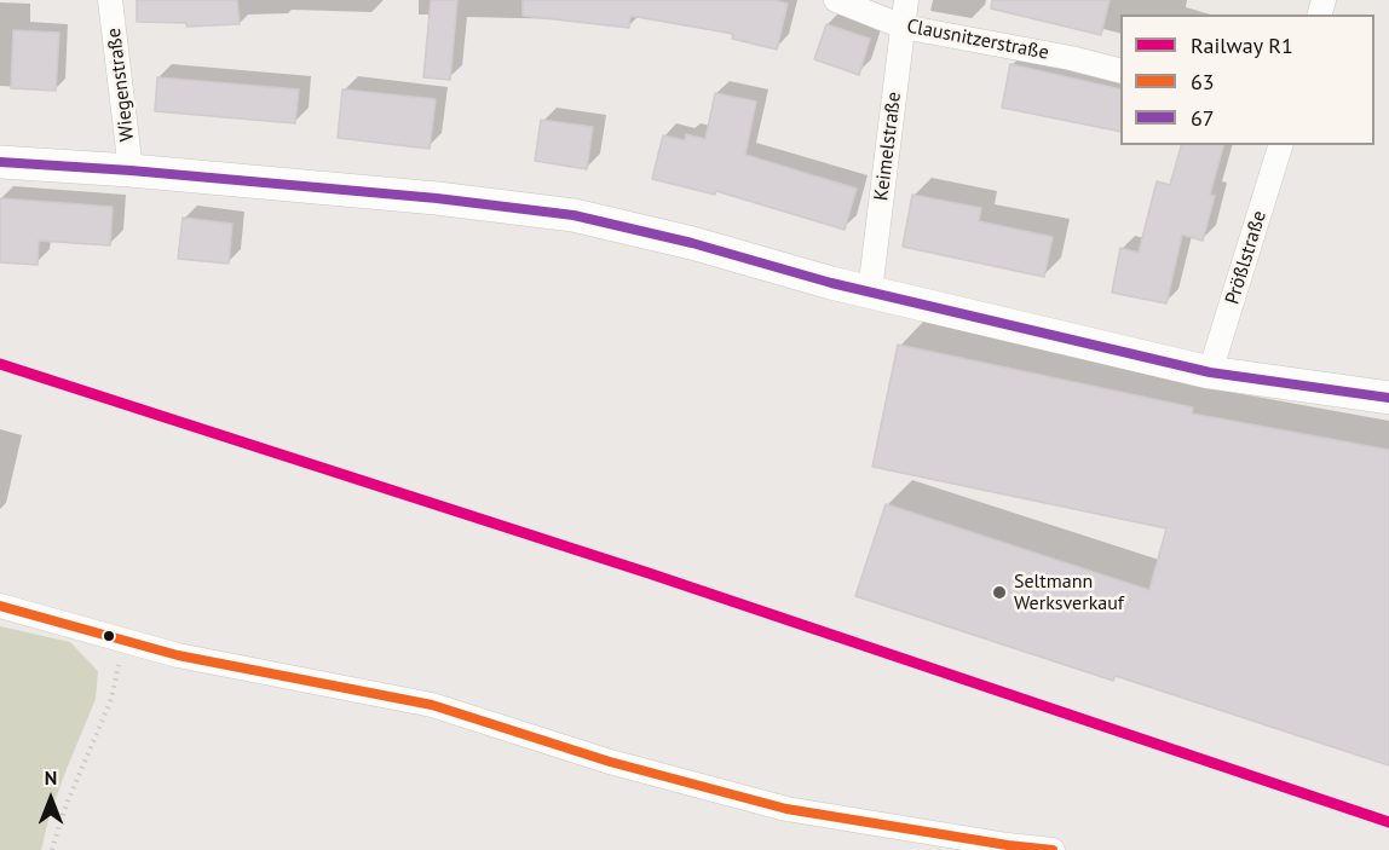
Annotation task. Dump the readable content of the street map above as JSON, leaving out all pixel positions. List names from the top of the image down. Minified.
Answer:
{"streets":{"street":["Clausnitzerstraße","Wiegenstraße","Keimelstraße","Prößlstraße"]},"crossings":[["Clausnitzerstraße","Keimelstraße"]],"places":["Seltmann Werksverkauf"],"lines":["transit line 67","rail line R1","transit line 63"],"legend":["Railway R1","63","67"],"north":"top"}
